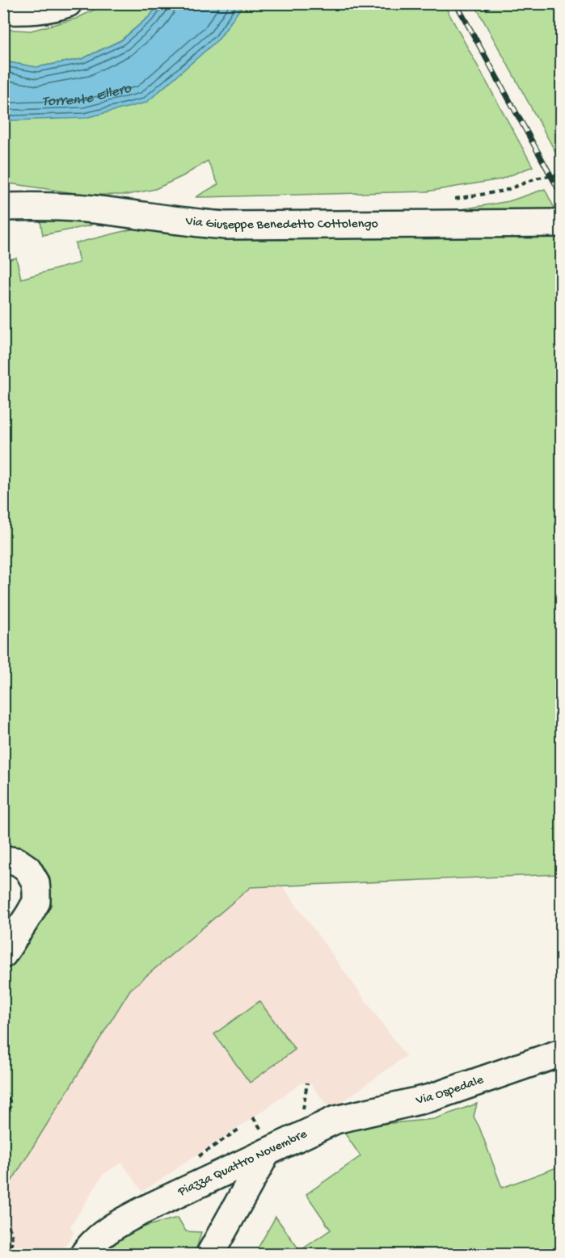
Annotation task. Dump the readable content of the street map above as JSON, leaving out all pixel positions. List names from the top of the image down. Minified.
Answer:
{"streets":{"street":["Via Giuseppe Benedetto Cottolengo","Via Ospedale","Piazza Quattro Novembre"]},"crossings":[["Via Ospedale","Piazza Quattro Novembre"]],"water":["Torrente Ellero"]}
